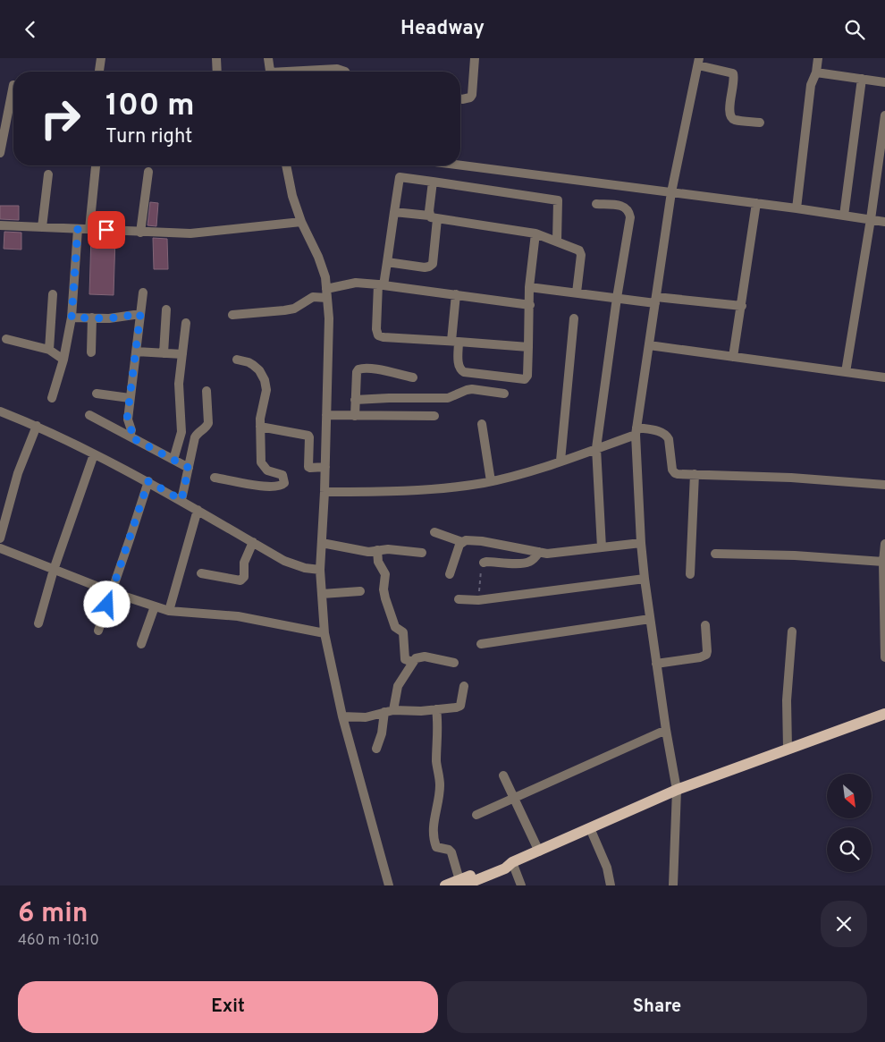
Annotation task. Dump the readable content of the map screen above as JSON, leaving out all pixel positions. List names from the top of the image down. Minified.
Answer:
{"north":"bottom right","page":{"header":"Headway","turn":["100 m","Turn right"],"heading":["6 min","460 m · 10:10"],"buttons":["Exit","Share"]}}
